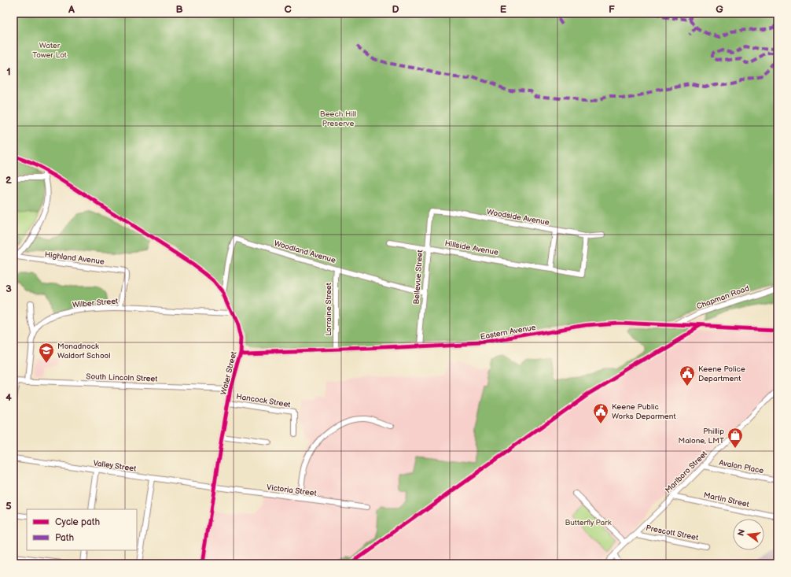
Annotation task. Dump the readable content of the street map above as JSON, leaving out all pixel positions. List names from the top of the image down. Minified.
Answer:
{"streets":{"street":["Woodside Avenue","Hillside Avenue","Woodland Avenue","Highland Avenue","Bellevue Street","Chapman Road","Wilber Street","Lorraine Street","Eastern Avenue","Water Street","South Lincoln Street","Hancock Street","Valley Street","Avalon Place","Marlboro Street","Victoria Street","Martin Street","Prescott Street"]},"crossings":[["Woodside Avenue","Hillside Avenue"],["Woodside Avenue","Bellevue Street"],["Hillside Avenue","Bellevue Street"],["Woodland Avenue","Bellevue Street"],["Woodland Avenue","Lorraine Street"],["Woodland Avenue","Water Street"],["Highland Avenue","Wilber Street"],["Bellevue Street","Eastern Avenue"],["Chapman Road","Eastern Avenue"],["Wilber Street","Water Street"],["Wilber Street","South Lincoln Street"],["Lorraine Street","Eastern Avenue"],["Eastern Avenue","Water Street"],["Water Street","South Lincoln Street"],["Water Street","Hancock Street"],["Water Street","Valley Street"],["Water Street","Victoria Street"],["Valley Street","Victoria Street"],["Avalon Place","Marlboro Street"],["Marlboro Street","Martin Street"],["Marlboro Street","Prescott Street"]],"parks":["Water Tower Lot","Beech Hill Preserve","Butterfly Park"],"places":{"school or university":["Monadnock Waldorf School"],"public building":["Keene Police Department","Keene Public Works Deparment"],"shop":["Phillip Malone, LMT"]},"legend":["Cycle path","Path"],"north":"left","grid":{"columns":["A","B","C","D","E","F","G"],"rows":["1","2","3","4","5"]}}
